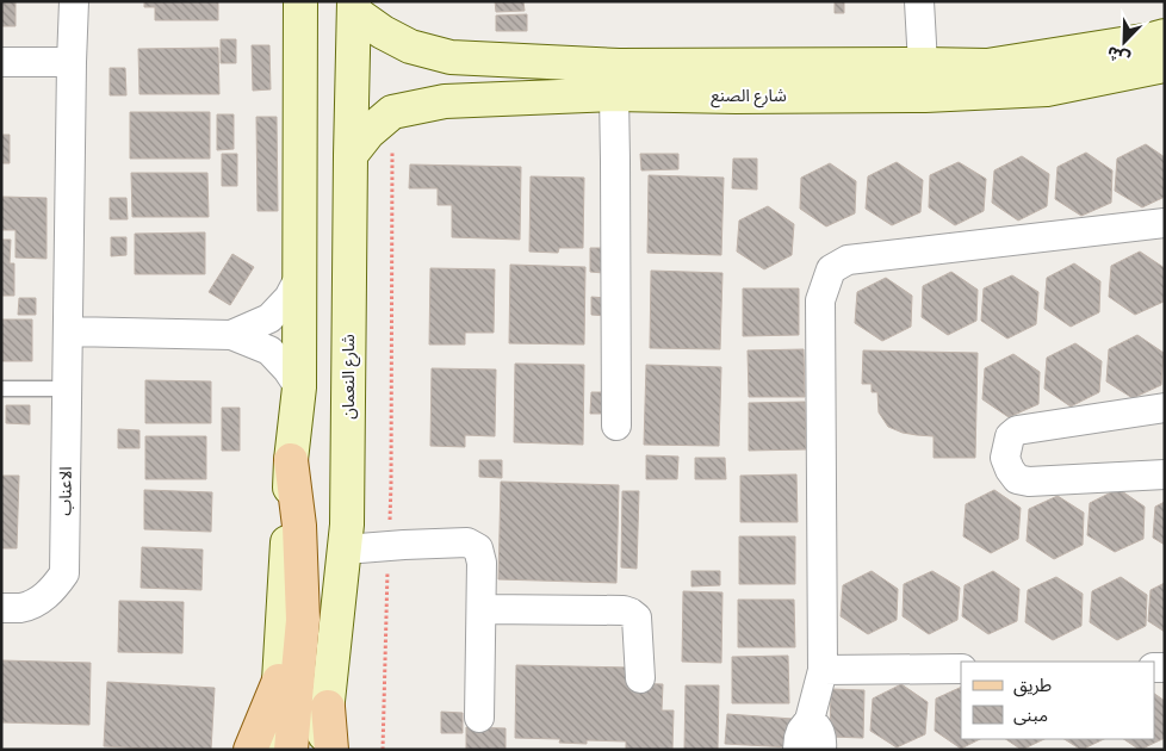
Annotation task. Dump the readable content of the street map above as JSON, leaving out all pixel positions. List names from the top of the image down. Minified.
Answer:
{"streets":{"street":["شارع الصنع","شارع النعمان","الاعناب"]},"crossings":[["شارع الصنع","شارع النعمان"]],"legend":["طريق","مبنى"],"north":"bottom left"}
